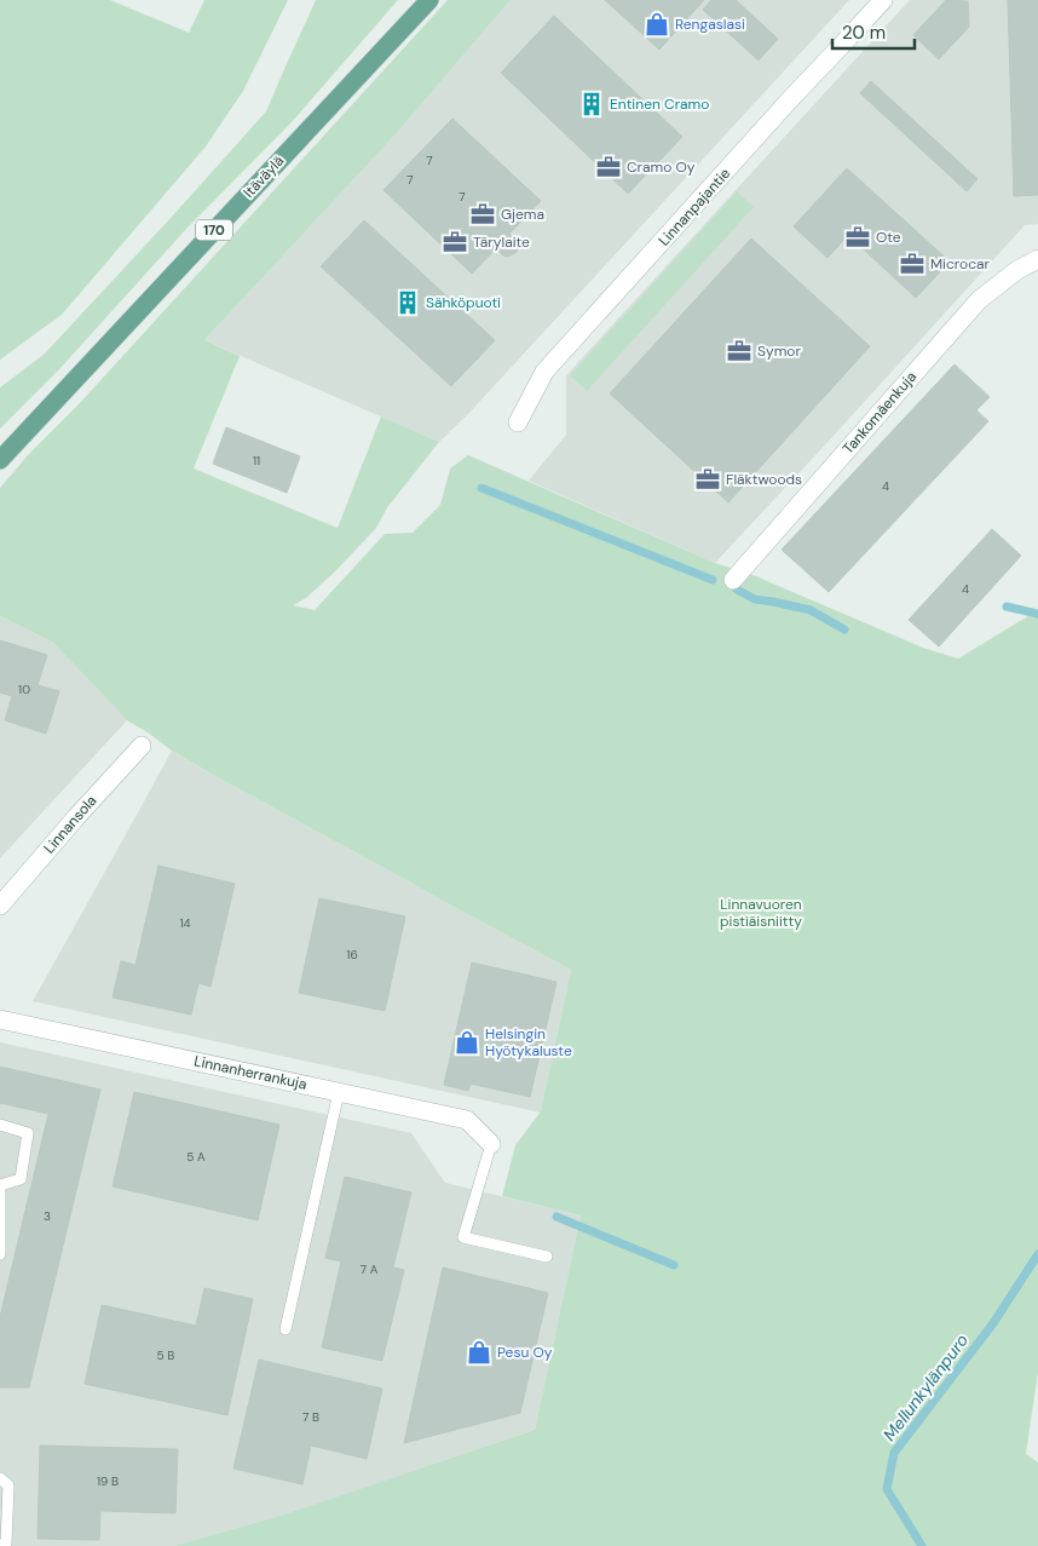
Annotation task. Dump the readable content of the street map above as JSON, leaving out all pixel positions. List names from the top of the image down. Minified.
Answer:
{"streets":{"main road":["Itäväylä","170"],"street":["Linnanpajantie","Tankomäenkuja","Linnansola","Linnanherrankuja"]},"water":["Mellunkylänpuro"],"parks":["Linnavuoren pistiäisniitty"],"places":{"shop":["Rengaslasi","Helsingin Hyötykaluste","Pesu Oy"],"building":["Entinen Cramo","Sähköpuoti"],"office":["Cramo Oy","Gjema","Ote","Tärylaite","Microcar","Symor","Fläktwoods"]},"house_numbers":["7","7","7","11","4","4","10","14","16","5 A","3","7 A","5 B","7 B","19 B"],"scale_bar":"20 m"}
